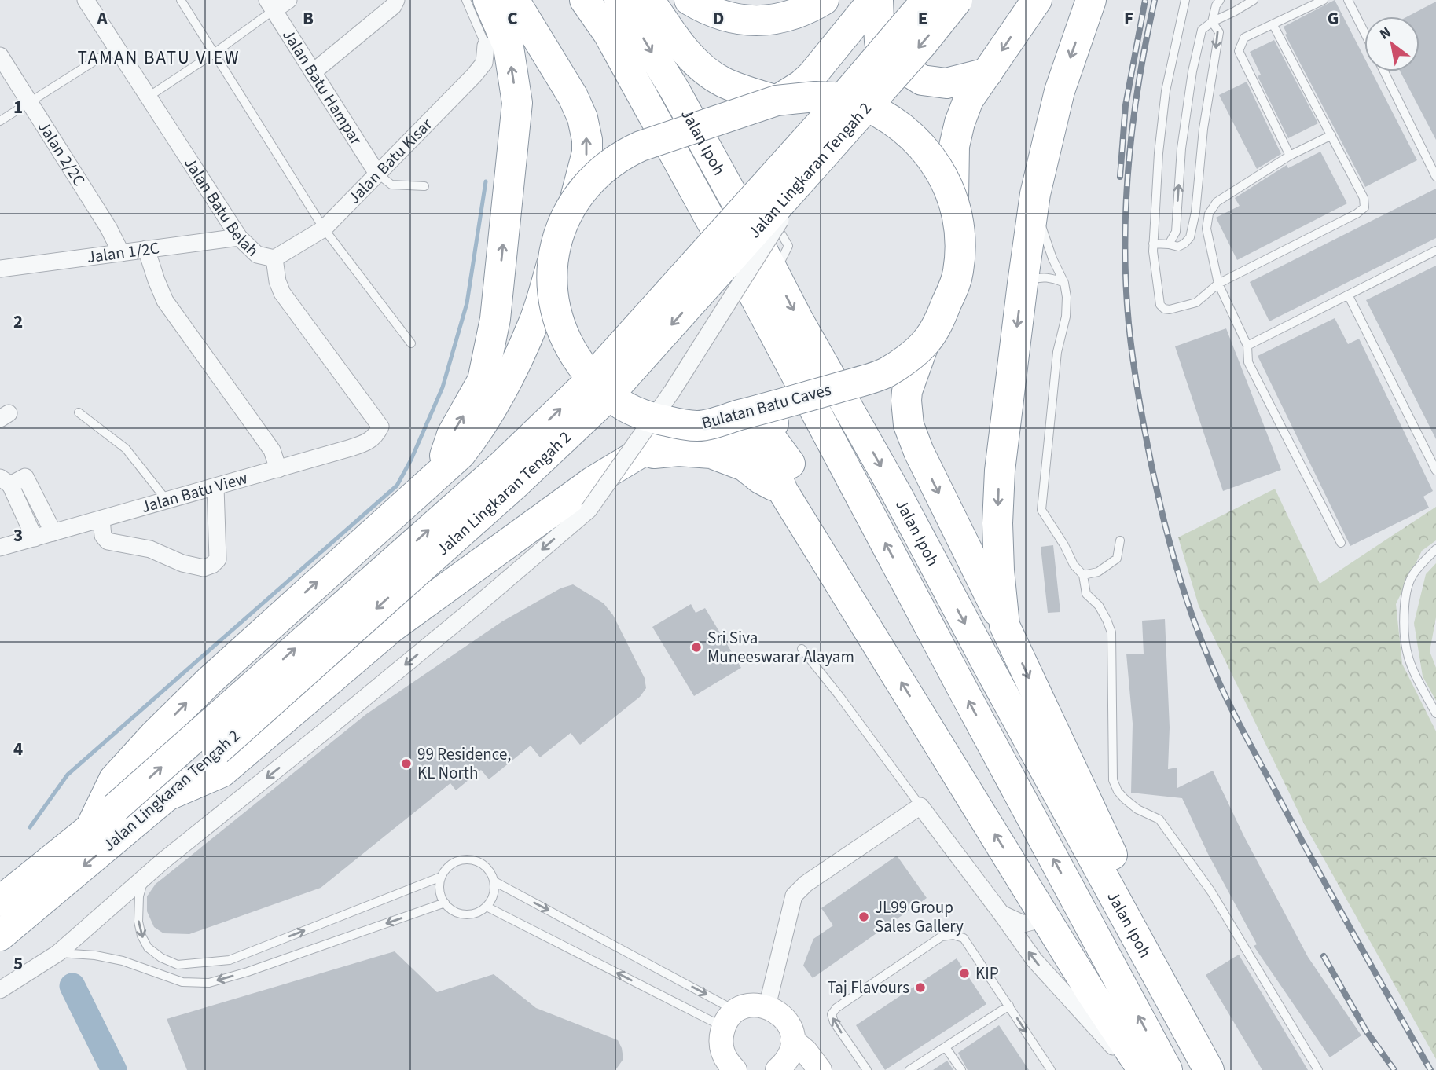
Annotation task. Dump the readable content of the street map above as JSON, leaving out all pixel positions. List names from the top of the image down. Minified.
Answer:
{"streets":{"highway":["Jalan Ipoh","Jalan Lingkaran Tengah 2","Bulatan Batu Caves"],"street":["Jalan Batu Hampar","Jalan 2/2C","Jalan Batu Kisar","Jalan Batu Belah","Jalan 1/2C","Jalan Batu View"]},"crossings":[["Jalan Batu Hampar","Jalan Batu Kisar"],["Jalan 2/2C","Jalan 1/2C"],["Jalan Batu Kisar","Jalan Batu Belah"],["Jalan Batu Belah","Jalan 1/2C"],["Jalan Batu Belah","Jalan Batu View"]],"districts":["TAMAN BATU VIEW"],"places":["Sri Siva Muneeswarar Alayam","99 Residence, KL North","JL99 Group Sales Gallery","KIP","Taj Flavours"],"north":"top left","grid":{"columns":["A","B","C","D","E","F","G"],"rows":["1","2","3","4","5"]}}
